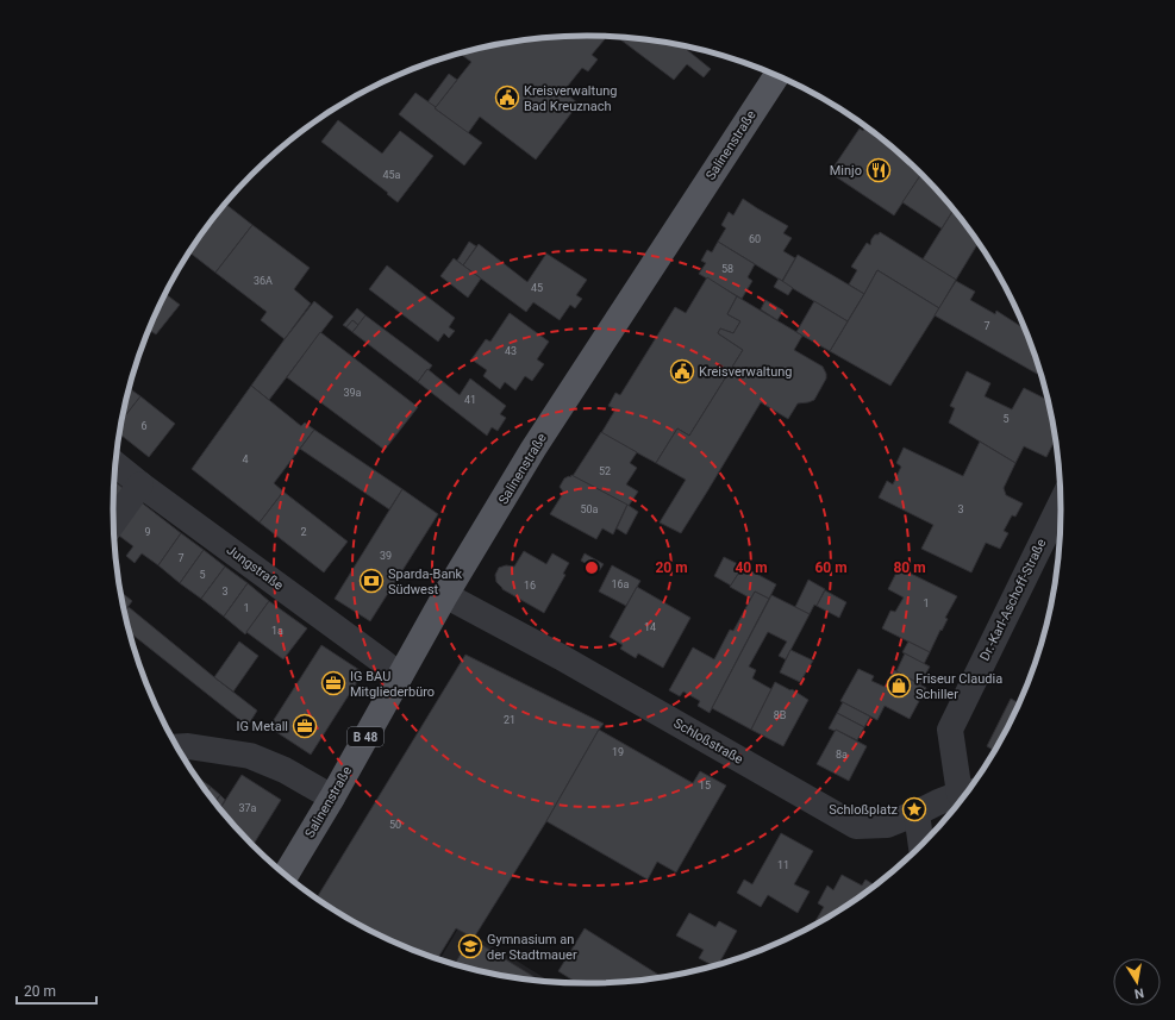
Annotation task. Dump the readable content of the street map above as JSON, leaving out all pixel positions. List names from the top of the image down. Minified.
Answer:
{"streets":{"main road":["Salinenstraße","B 48"],"street":["Jungstraße","Dr.-Karl-Aschoff-Straße","Schloßstraße"]},"crossings":[["Salinenstraße","Jungstraße"],["Salinenstraße","Schloßstraße"],["Dr.-Karl-Aschoff-Straße","Schloßstraße"]],"places":{"public building":["Kreisverwaltung Bad Kreuznach","Kreisverwaltung"],"restaurant":["Minjo"],"bank":["Sparda-Bank Südwest"],"office":["IG BAU Mitgliederbüro","IG Metall"],"shop":["Friseur Claudia Schiller"],"place":["Schloßplatz"],"school or university":["Gymnasium an der Stadtmauer"]},"house_numbers":["45a","60","58","36A","45","7","43","39a","41","5","6","4","52","50a","3","9","2","39","7","5","16a","16","3","1","1","14","1a","8B","21","19","8a","15","37a","50","11"],"scale_bar":"20 m","north":"bottom","rings":["20 m","40 m","60 m","80 m"]}
